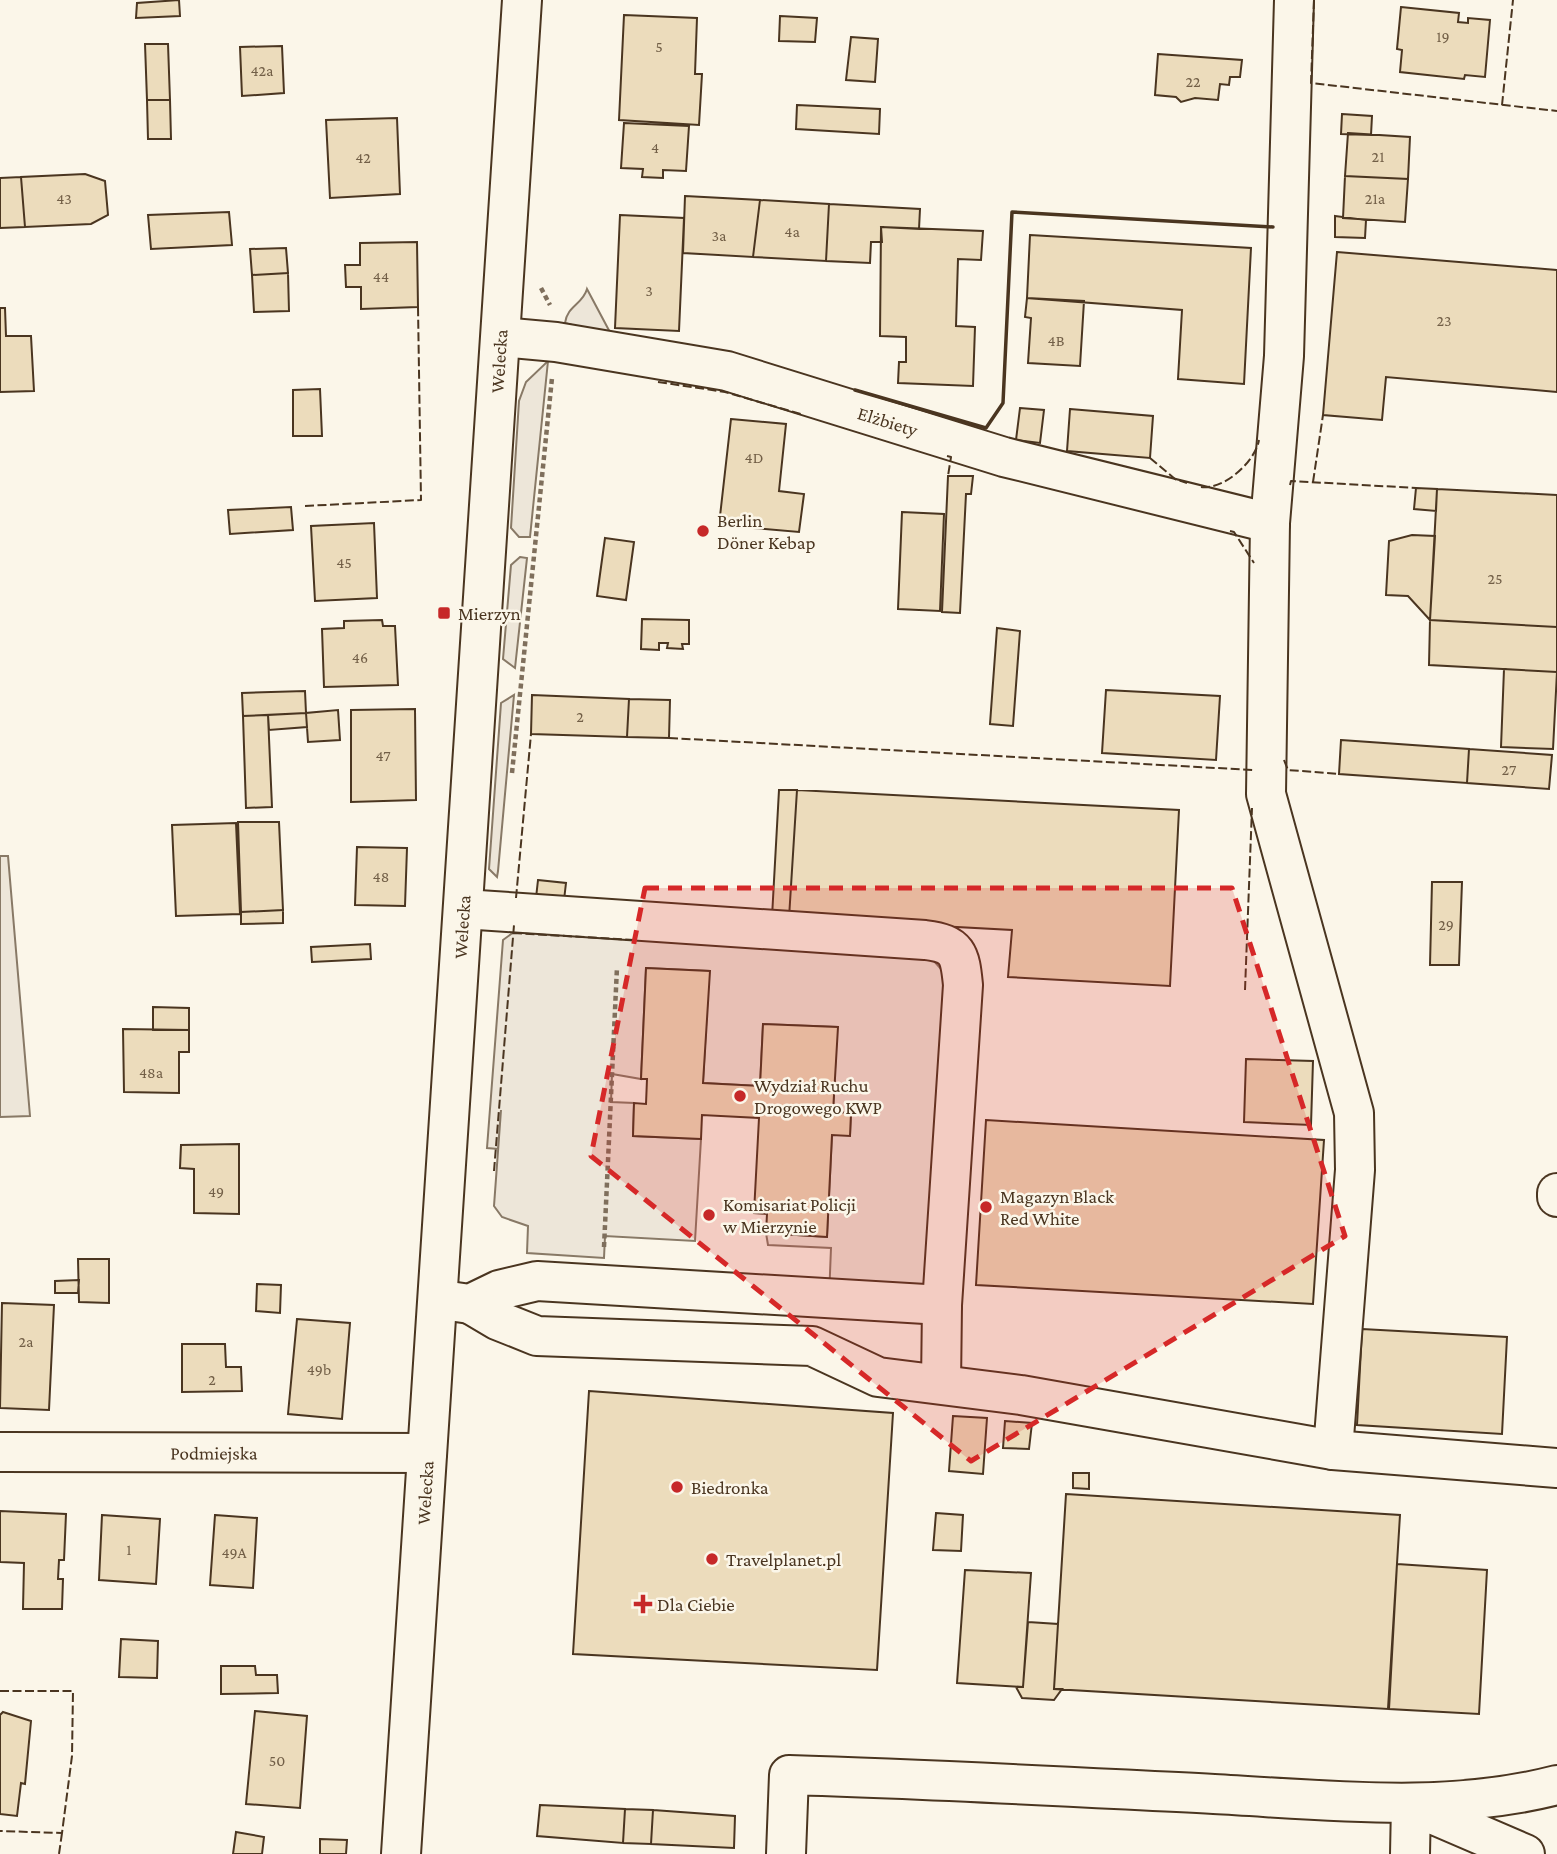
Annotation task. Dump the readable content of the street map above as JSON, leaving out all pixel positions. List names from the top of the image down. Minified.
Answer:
{"streets":{"main road":["Welecka","Elżbiety","Podmiejska"]},"crossings":[["Welecka","Elżbiety"],["Welecka","Podmiejska"]],"places":{"other":["Berlin Döner Kebap","Wydział Ruchu Drogowego KWP","Magazyn Black Red White","Komisariat Policji w Mierzynie","Biedronka","Travelplanet.pl"],"transit":["Mierzyn"],"health":["Dla Ciebie"]},"house_numbers":["19","5","42a","22","4","21","42","43","21a","4a","3a","44","3","23","4B","4D","45","25","46","2","47","27","48","29","48a","49","2a","49b","2","1","49A","50"]}
